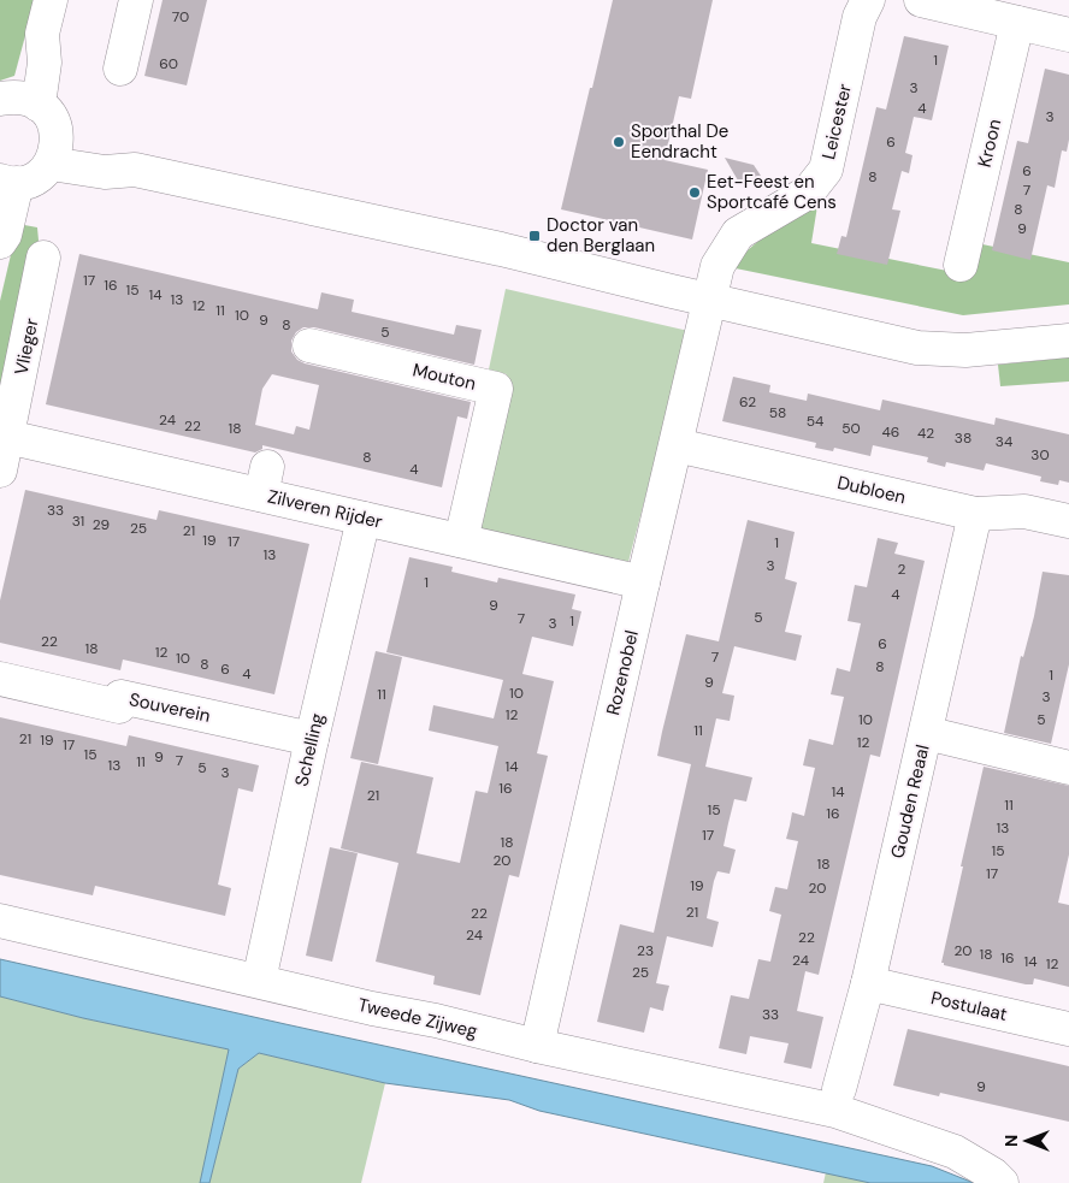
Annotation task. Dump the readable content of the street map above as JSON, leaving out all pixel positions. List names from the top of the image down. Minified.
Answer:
{"streets":{"street":["Leicester","Kroon","Vlieger","Mouton","Dubloen","Zilveren Rijder","Rozenobel","Souverein","Schelling","Gouden Reaal","Postulaat","Tweede Zijweg"]},"crossings":[["Leicester","Rozenobel"],["Vlieger","Zilveren Rijder"],["Mouton","Zilveren Rijder"],["Dubloen","Rozenobel"],["Dubloen","Gouden Reaal"],["Zilveren Rijder","Rozenobel"],["Zilveren Rijder","Schelling"],["Rozenobel","Tweede Zijweg"],["Souverein","Schelling"],["Schelling","Tweede Zijweg"],["Gouden Reaal","Postulaat"],["Gouden Reaal","Tweede Zijweg"]],"places":{"other":["Sporthal De Eendracht","Eet-Feest en Sportcafé Cens"],"transit":["Doctor van den Berglaan"]},"house_numbers":["70","1","60","3","4","3","6","6","8","7","8","9","17","16","15","14","13","12","11","10","9","8","5","62","58","24","54","22","18","50","46","42","38","34","30","8","4","33","31","29","25","21","19","17","1","13","3","2","1","4","9","5","7","1","3","22","6","18","12","7","10","8","8","6","4","1","9","10","11","3","12","10","5","11","21","19","12","17","15","9","7","11","13","14","5","3","16","14","21","11","15","16","13","17","18","15","20","18","17","19","20","21","22","24","22","23","20","18","16","24","14","12","25","33","9"],"north":"left"}
